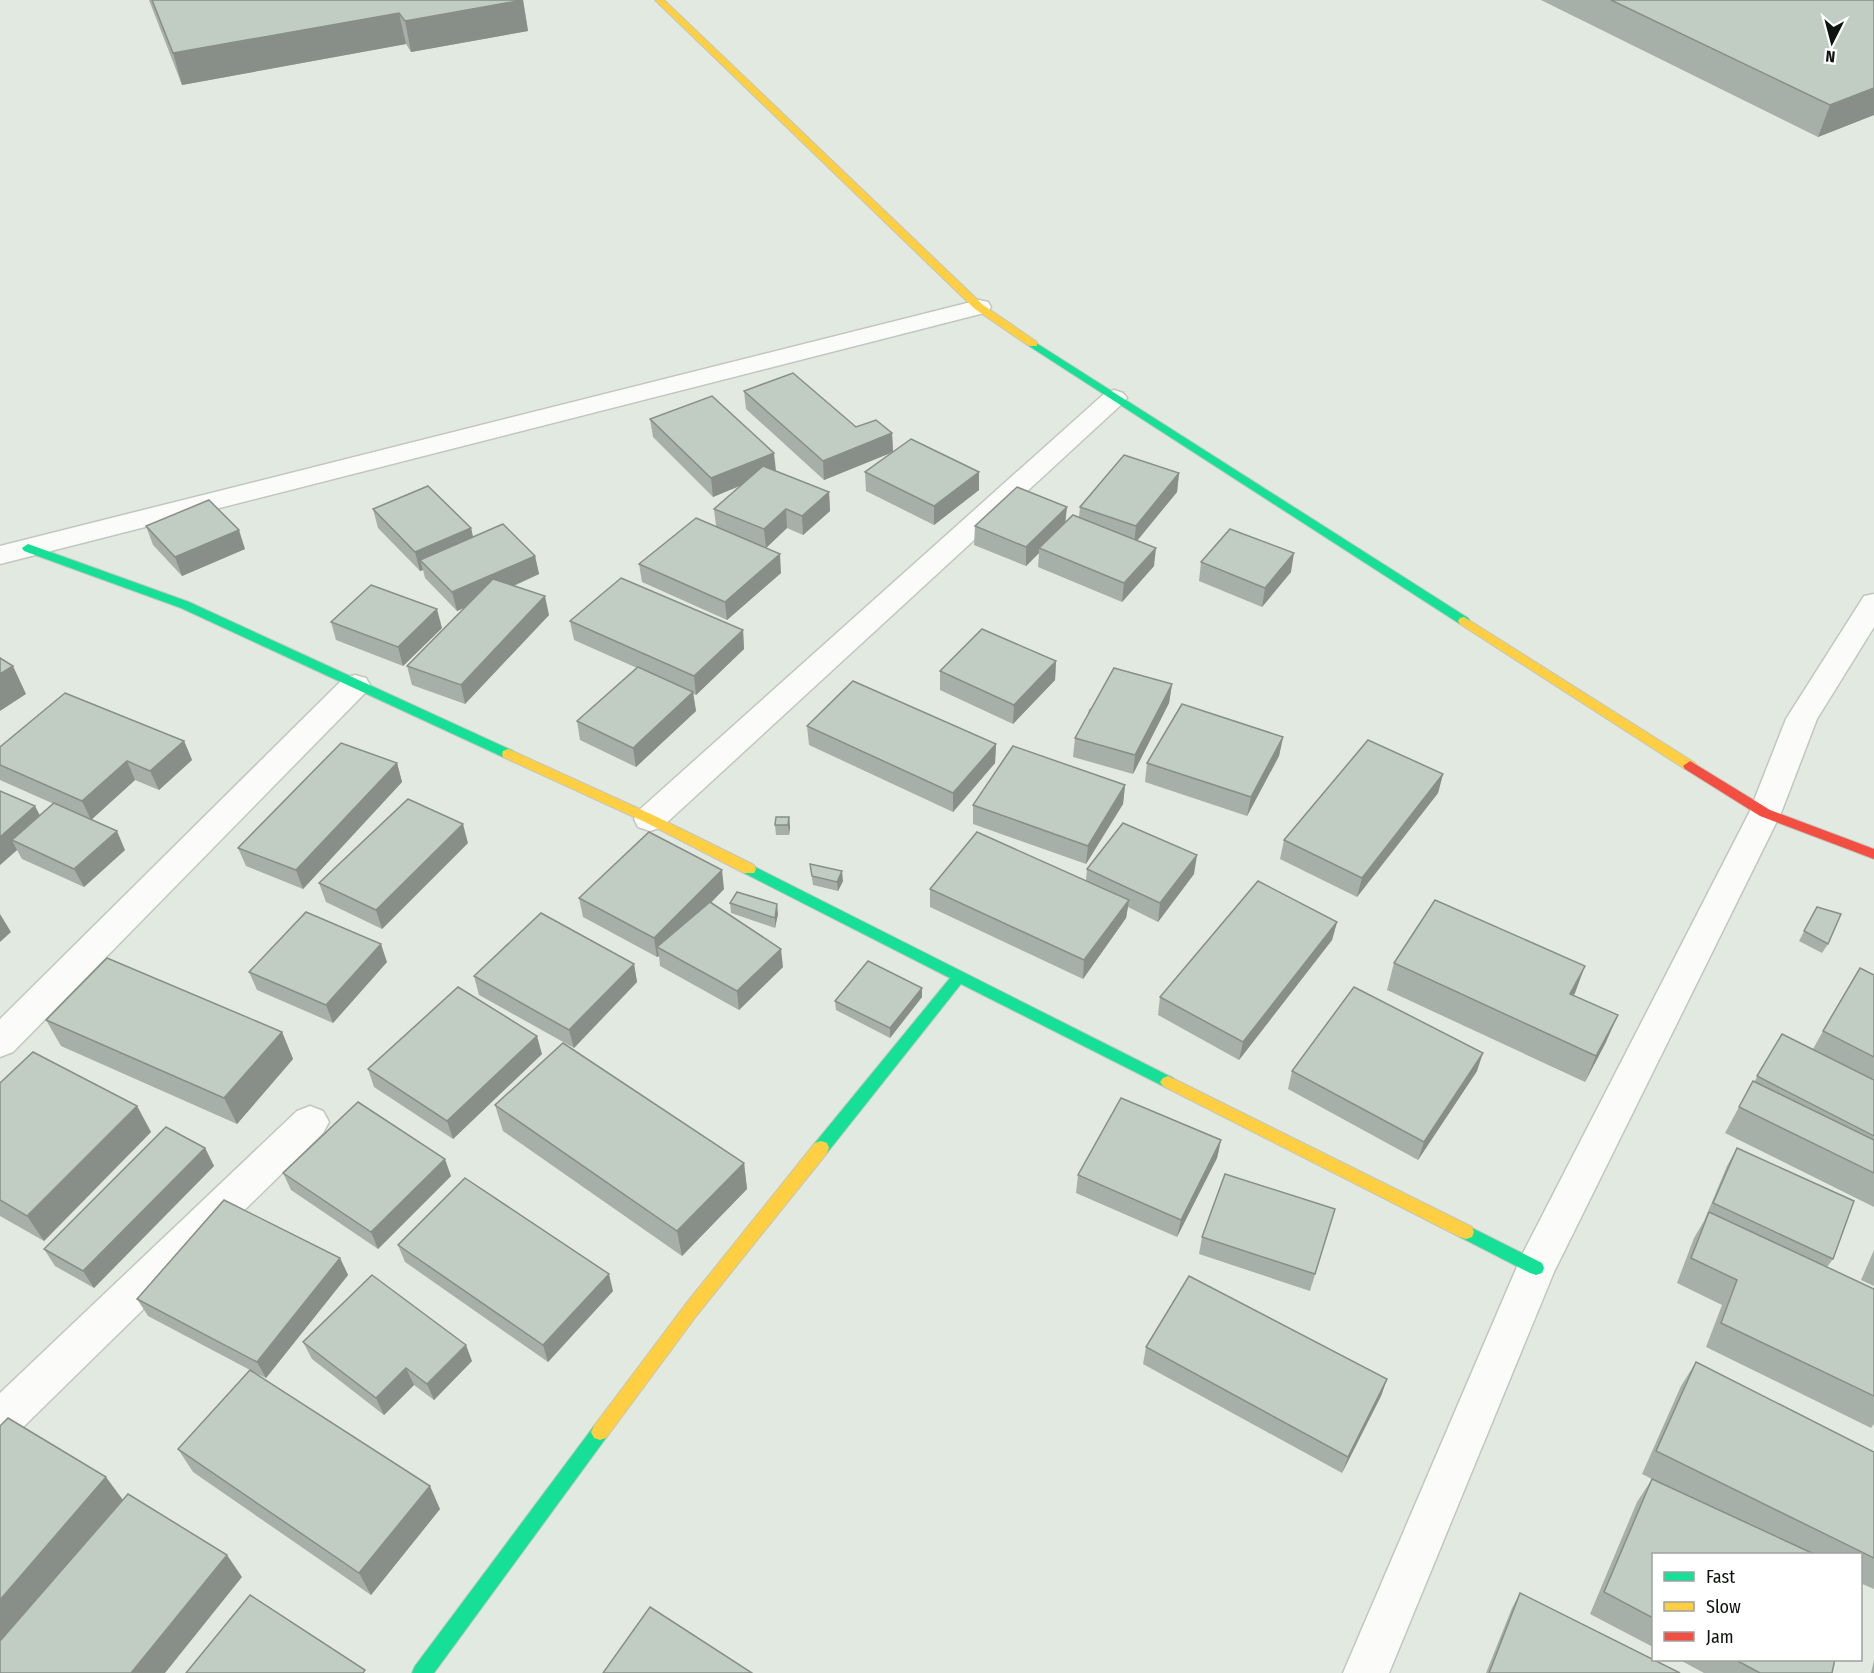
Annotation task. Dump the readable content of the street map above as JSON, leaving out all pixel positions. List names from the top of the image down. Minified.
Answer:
{"legend":["Fast","Slow","Jam"],"north":"bottom"}
